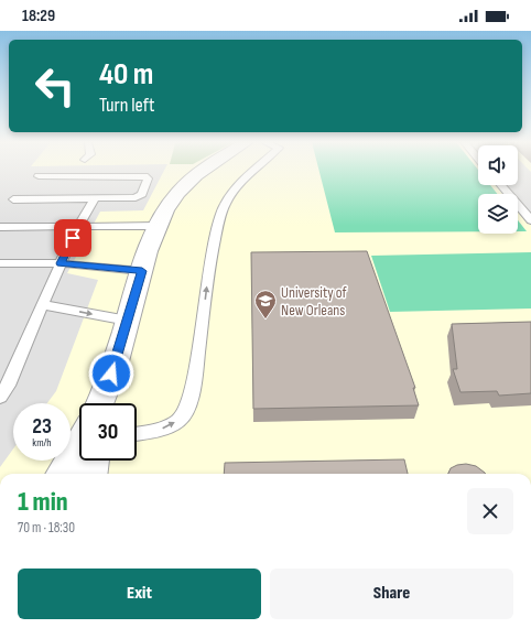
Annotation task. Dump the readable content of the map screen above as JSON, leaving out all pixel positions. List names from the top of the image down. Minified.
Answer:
{"places":{"school or university":["University of New Orleans"]},"page":{"status":"18:29","turn":["40 m","Turn left"],"speed":"23 km/h","limit":"30","heading":["1 min","70 m · 18:30"],"buttons":["Exit","Share"]}}
